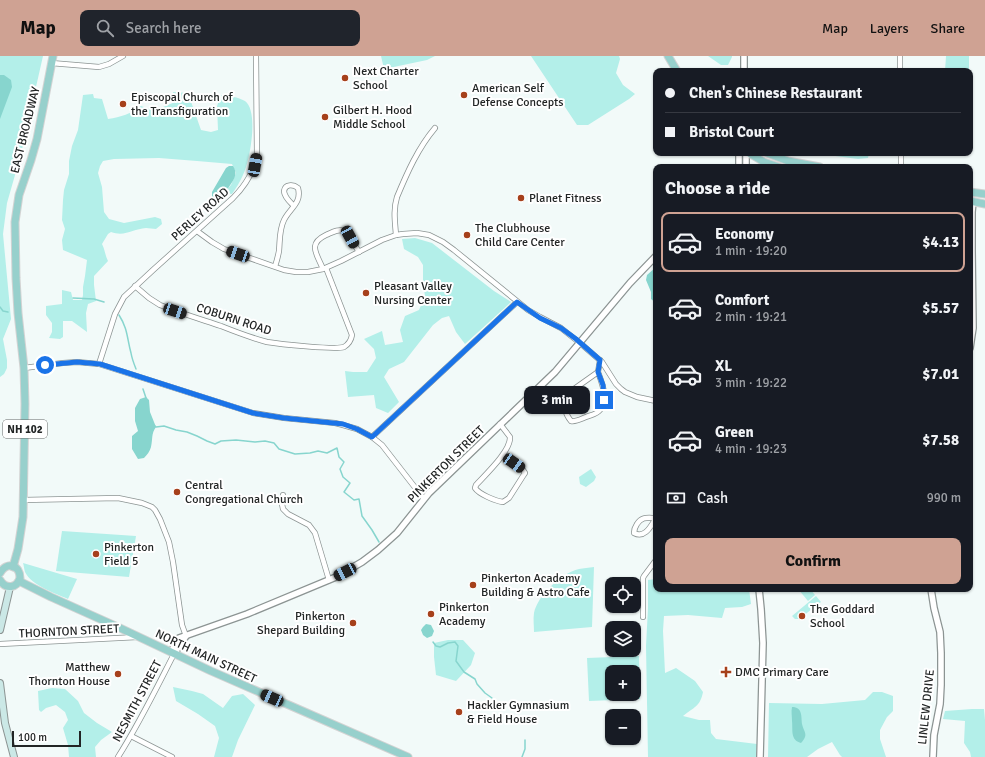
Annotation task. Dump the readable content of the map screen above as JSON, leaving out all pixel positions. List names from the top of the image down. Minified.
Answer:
{"streets":{"main road":["EAST BROADWAY","NH 102","NORTH MAIN STREET"],"street":["PERLEY ROAD","COBURN ROAD","PINKERTON STREET","THORNTON STREET","NESMITH STREET","LINLEW DRIVE"]},"crossings":[["PERLEY ROAD","COBURN ROAD"],["PINKERTON STREET","NORTH MAIN STREET"],["PINKERTON STREET","NESMITH STREET"],["THORNTON STREET","NORTH MAIN STREET"],["NORTH MAIN STREET","NESMITH STREET"]],"places":{"other":["Next Charter School","American Self Defense Concepts","Episcopal Church of the Transfiguration","Gilbert H. Hood Middle School","Planet Fitness","The Clubhouse Child Care Center","Pleasant Valley Nursing Center","Central Congregational Church","Pinkerton Field 5","Pinkerton Academy Building & Astro Cafe","Pinkerton Academy","The Goddard School","Pinkerton Shepard Building","Matthew Thornton House","Hackler Gymnasium & Field House"],"health":["DMC Primary Care"]},"scale_bar":"100 m","page":{"header":"Map","search":"Search here","nav":["Map","Layers","Share"],"banner":["Chen's Chinese Restaurant","Bristol Court"],"heading":"Choose a ride","list":[{"name":"Economy","note":"1 min · 19:20","value":"$4.13"},{"name":"Comfort","note":"2 min · 19:21","value":"$5.57"},{"name":"XL","note":"3 min · 19:22","value":"$7.01"},{"name":"Green","note":"4 min · 19:23","value":"$7.58"}],"bubble":"3 min","pay":["Cash","990 m"],"buttons":"Confirm","map_buttons":["+","−"],"scale":"100 m"}}
